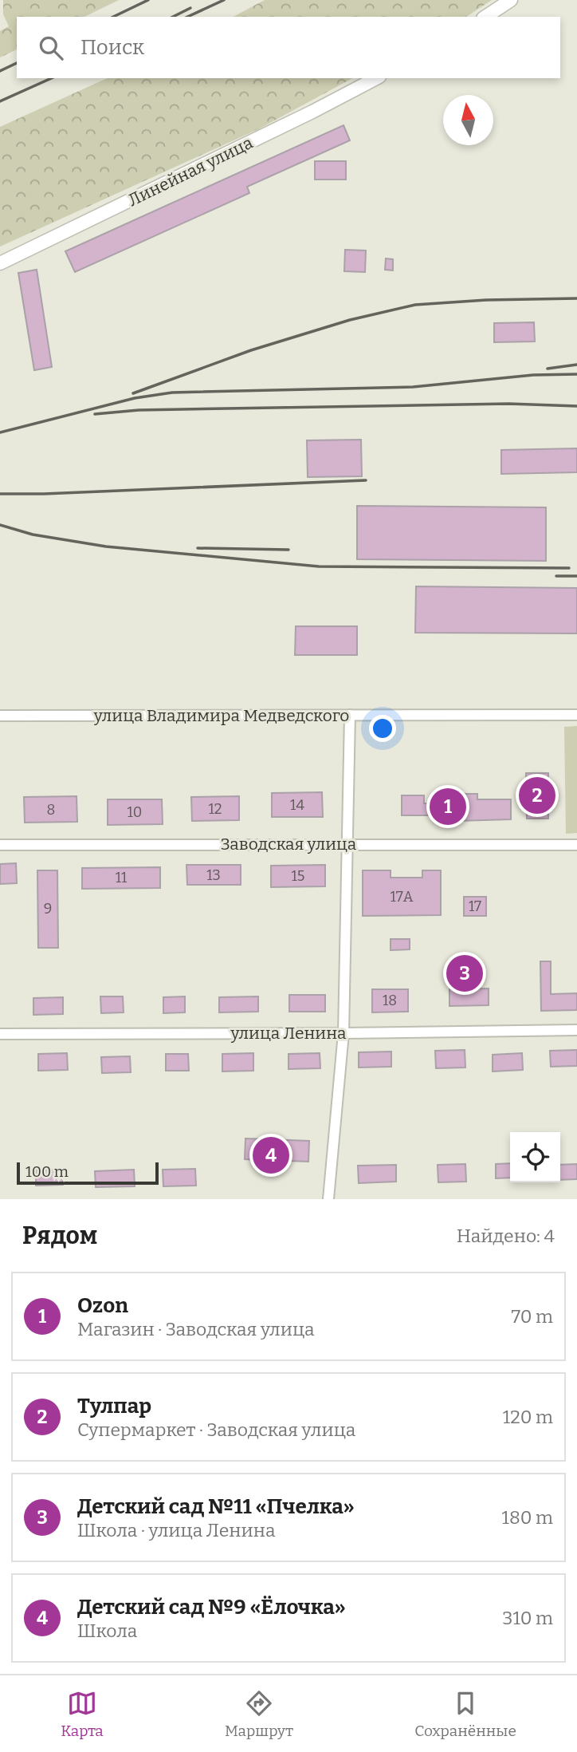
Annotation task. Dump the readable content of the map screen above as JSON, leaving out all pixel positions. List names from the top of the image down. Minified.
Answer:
{"streets":{"street":["Линейная улица","улица Владимира Медведского","Заводская улица","улица Ленина"]},"house_numbers":["14","12","8","10","13","15","11","17А","17","9","18"],"scale_bar":"100 m","north":"top","page":{"search":"Поиск","pins":["2","1","3","4"],"scale":"100 m","heading":["Рядом","Найдено: 4"],"list":[{"mark":"1","name":"Ozon","note":"Магазин · Заводская улица","value":"70 m"},{"mark":"2","name":"Тулпар","note":"Супермаркет · Заводская улица","value":"120 m"},{"mark":"3","name":"Детский сад №11 «Пчелка»","note":"Школа · улица Ленина","value":"180 m"},{"mark":"4","name":"Детский сад №9 «Ёлочка»","note":"Школа","value":"310 m"}],"nav":["Карта","Маршрут","Сохранённые"]}}
